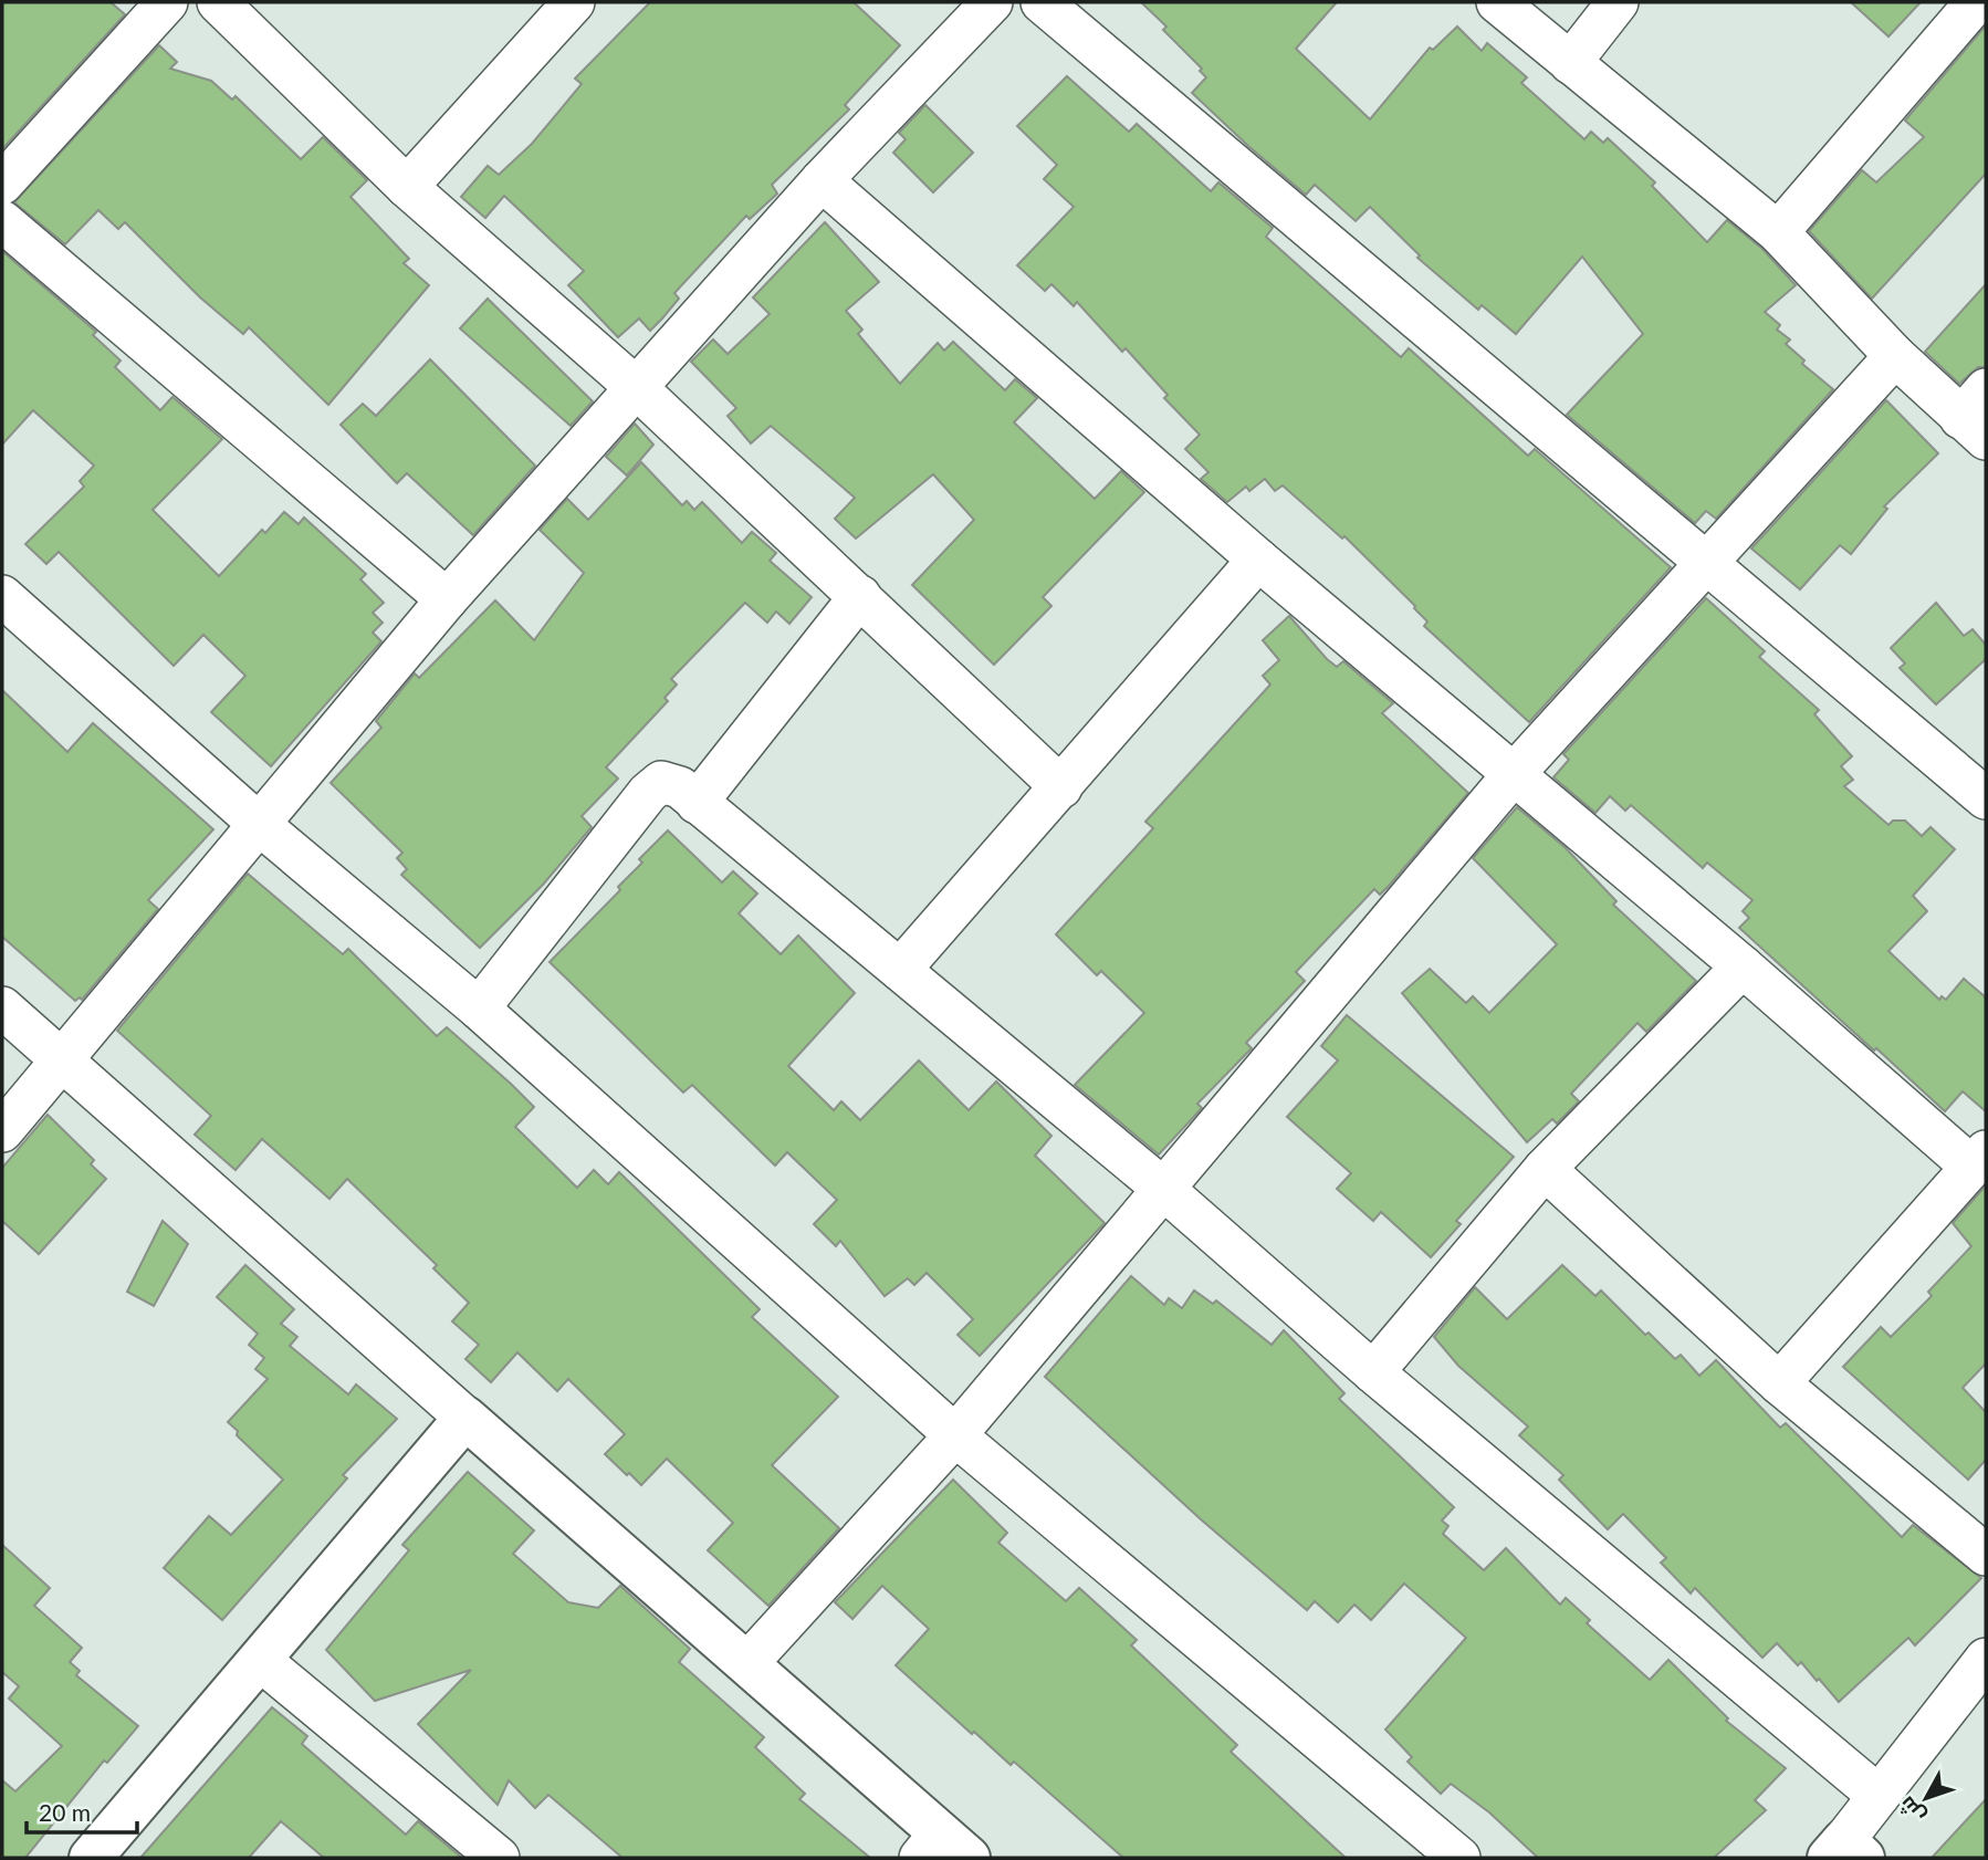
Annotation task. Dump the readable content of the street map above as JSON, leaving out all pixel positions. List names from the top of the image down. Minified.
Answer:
{"scale_bar":"20 m","north":"bottom left"}
